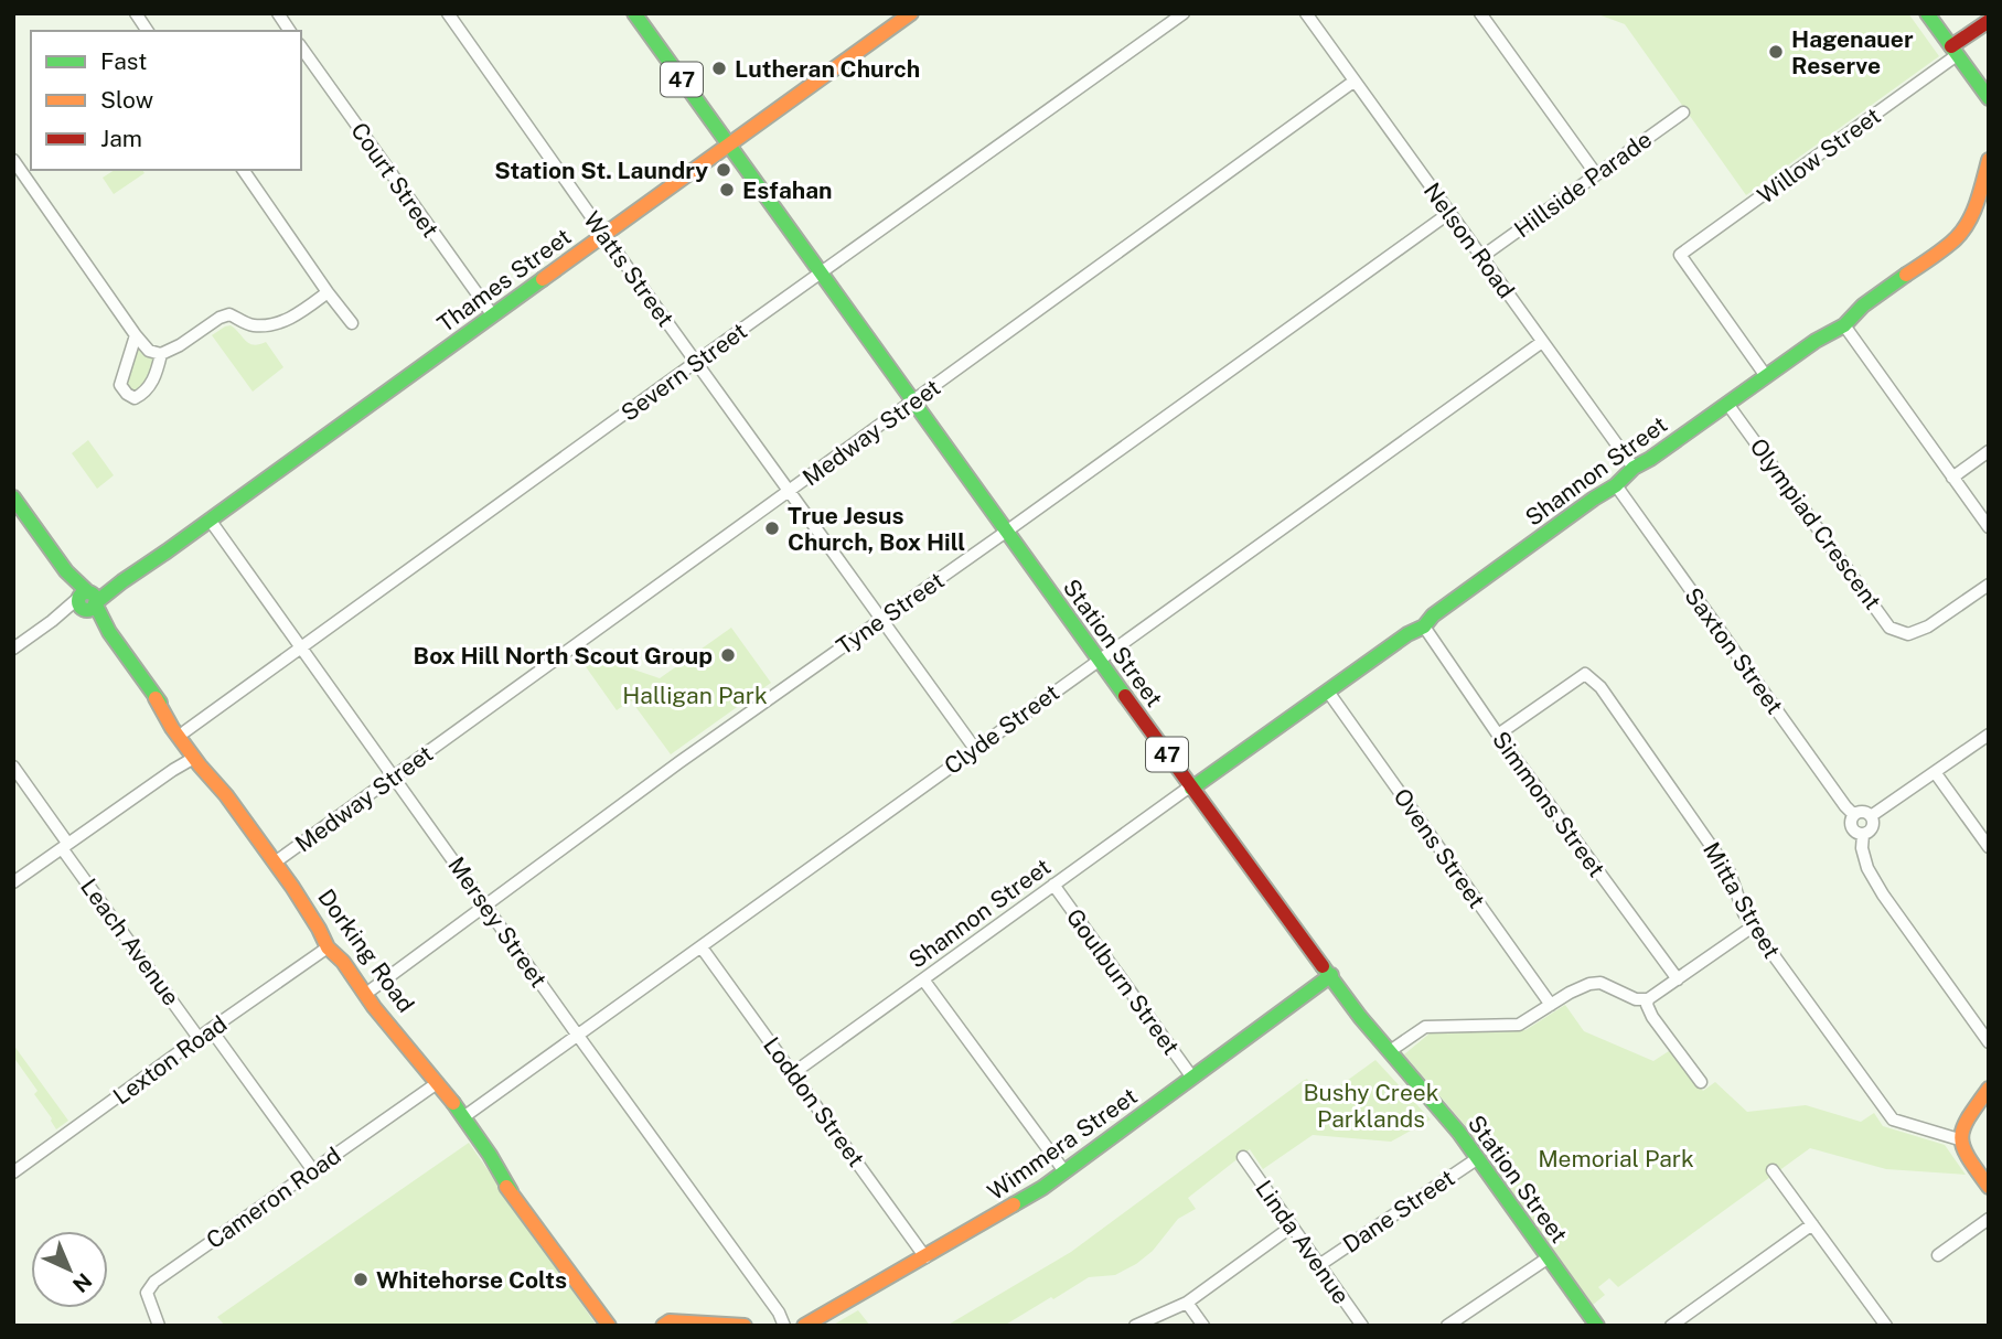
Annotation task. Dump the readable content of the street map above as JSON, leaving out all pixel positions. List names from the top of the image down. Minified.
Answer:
{"streets":{"main road":["47","Thames Street","Shannon Street","Station Street","Dorking Road","Wimmera Street"],"street":["Willow Street","Court Street","Hillside Parade","Nelson Road","Watts Street","Severn Street","Medway Street","Olympiad Crescent","Tyne Street","Saxton Street","Clyde Street","Simmons Street","Ovens Street","Mitta Street","Mersey Street","Leach Avenue","Goulburn Street","Lexton Road","Loddon Street","Cameron Road","Dane Street","Linda Avenue"]},"crossings":[["Willow Street","Shannon Street"],["Court Street","Thames Street"],["Hillside Parade","Nelson Road"],["Nelson Road","Medway Street"],["Nelson Road","Shannon Street"],["Nelson Road","Tyne Street"],["Nelson Road","Clyde Street"],["Watts Street","Thames Street"],["Watts Street","Severn Street"],["Watts Street","Medway Street"],["Watts Street","Tyne Street"],["Watts Street","Clyde Street"],["Thames Street","Station Street"],["Thames Street","Mersey Street"],["Thames Street","Dorking Road"],["Severn Street","Station Street"],["Severn Street","Mersey Street"],["Severn Street","Dorking Road"],["Medway Street","Station Street"],["Medway Street","Mersey Street"],["Medway Street","Dorking Road"],["Shannon Street","Olympiad Crescent"],["Shannon Street","Station Street"],["Shannon Street","Saxton Street"],["Shannon Street","Simmons Street"],["Shannon Street","Ovens Street"],["Shannon Street","Goulburn Street"],["Shannon Street","Loddon Street"],["Tyne Street","Station Street"],["Tyne Street","Mersey Street"],["Tyne Street","Dorking Road"],["Station Street","Clyde Street"],["Station Street","Wimmera Street"],["Station Street","Dane Street"],["Clyde Street","Mersey Street"],["Clyde Street","Dorking Road"],["Clyde Street","Loddon Street"],["Simmons Street","Mitta Street"],["Leach Avenue","Lexton Road"],["Dorking Road","Lexton Road"],["Dorking Road","Cameron Road"],["Goulburn Street","Wimmera Street"],["Loddon Street","Wimmera Street"],["Dane Street","Linda Avenue"]],"parks":["Halligan Park","Bushy Creek Parklands","Memorial Park"],"places":["Hagenauer Reserve","Lutheran Church","Station St. Laundry","Esfahan","True Jesus Church, Box Hill","Box Hill North Scout Group","Whitehorse Colts"],"legend":["Fast","Slow","Jam"],"north":"bottom right"}
